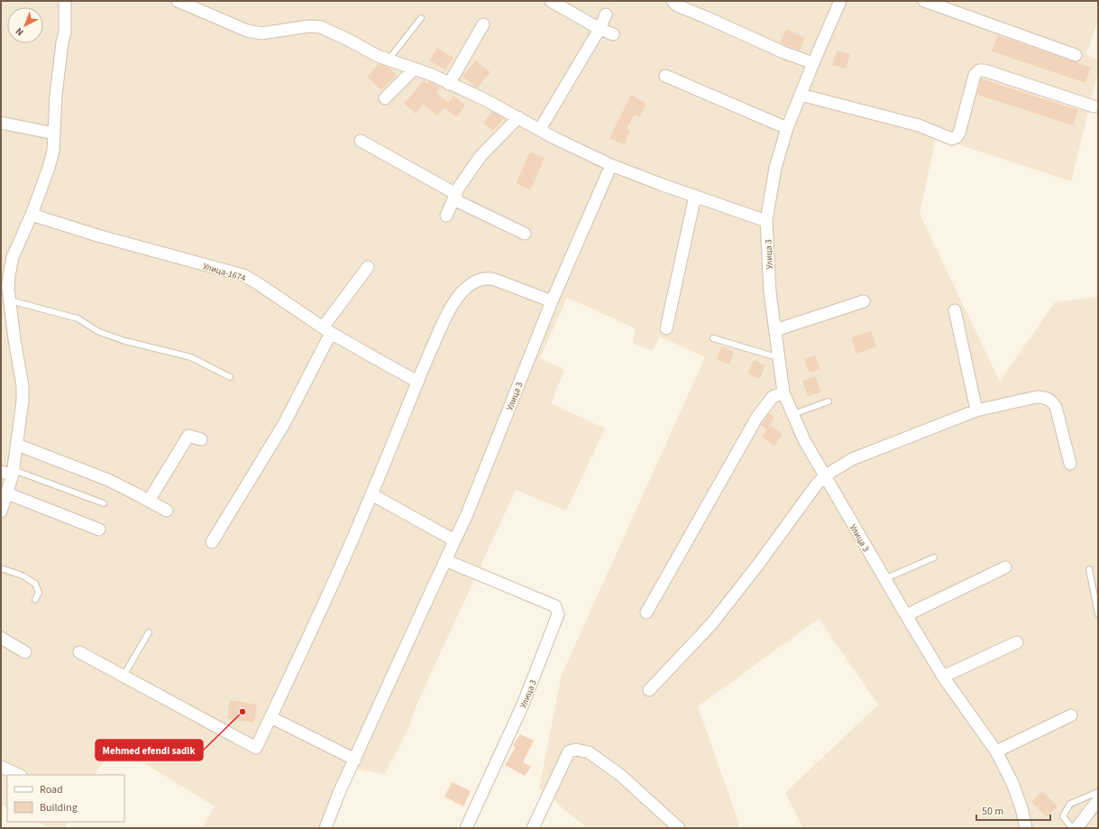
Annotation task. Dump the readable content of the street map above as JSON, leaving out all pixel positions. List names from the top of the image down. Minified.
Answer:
{"streets":{"street":["Улица 3","Улица-1674"]},"places":["Mehmed efendi sadik"],"legend":["Road","Building"],"scale_bar":"50 m","north":"bottom left"}
